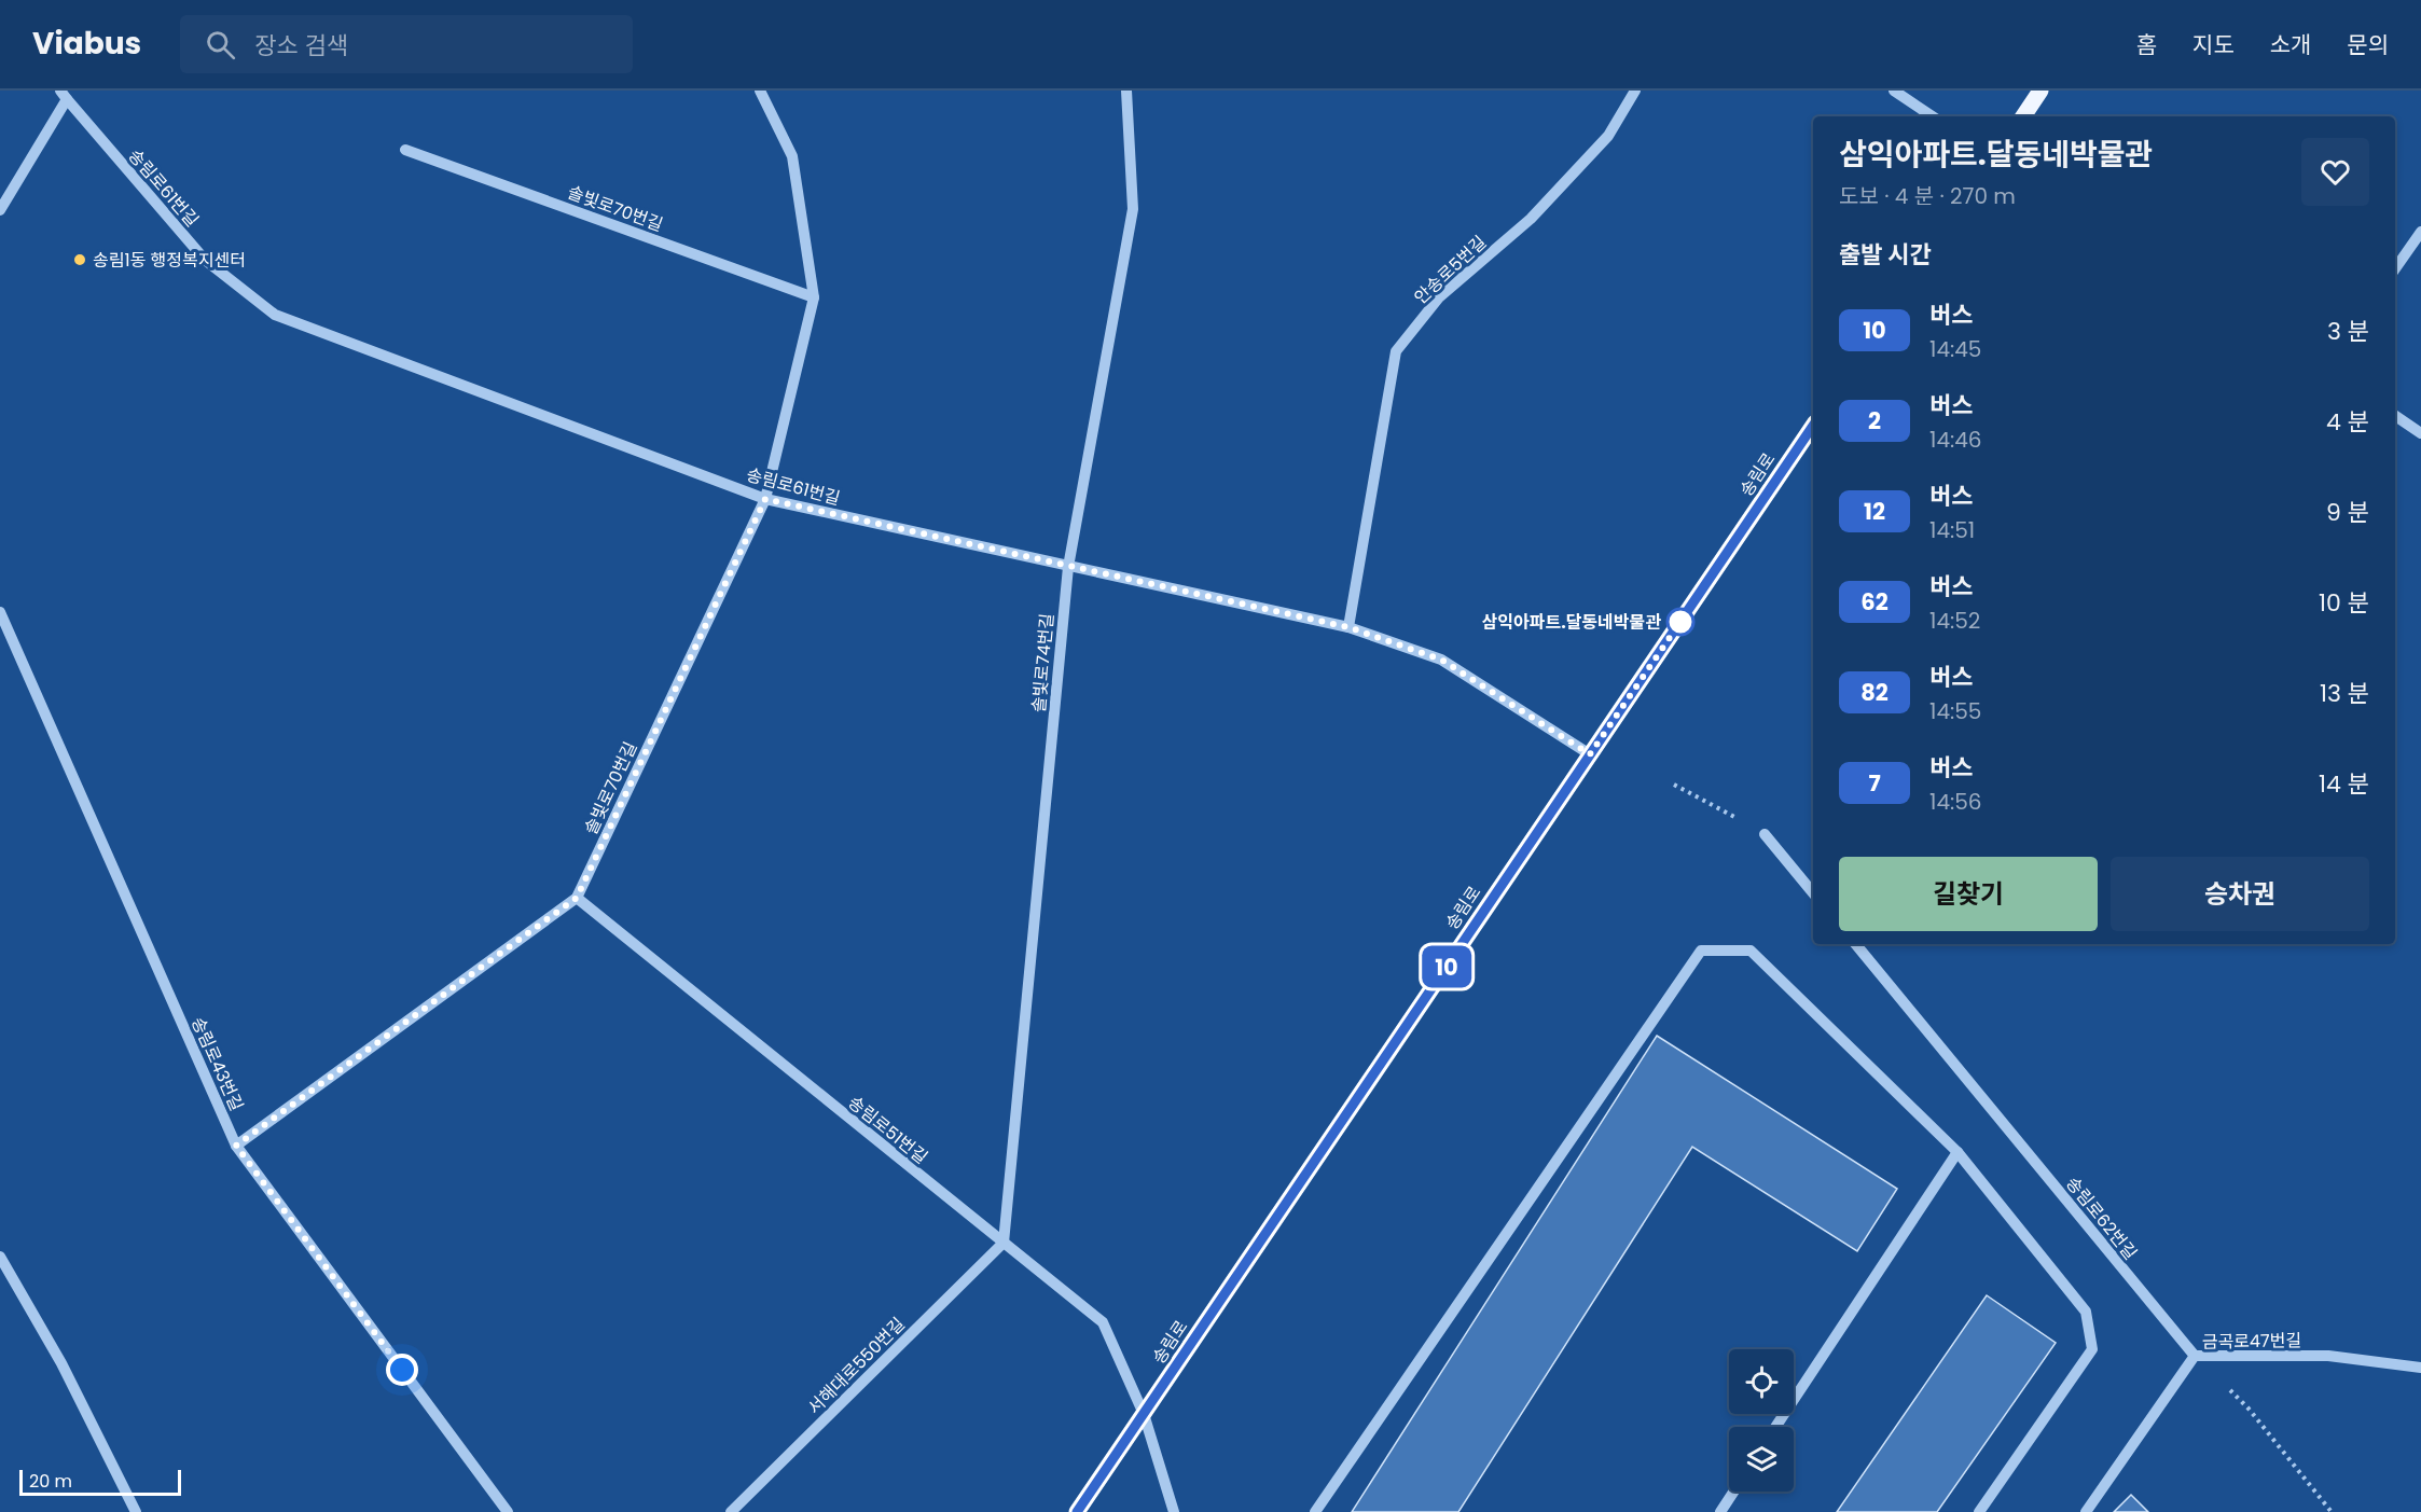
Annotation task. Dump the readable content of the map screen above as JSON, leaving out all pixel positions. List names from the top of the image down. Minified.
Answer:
{"streets":{"main road":["송림로"],"street":["송림로61번길","솔빛로70번길","안송로5번길","솔빛로74번길","송림로43번길","송림로51번길","송림로62번길","금곡로47번길","서해대로550번길"]},"crossings":[["송림로61번길","솔빛로70번길"],["송림로61번길","안송로5번길"],["송림로61번길","송림로"],["송림로61번길","솔빛로74번길"],["솔빛로70번길","송림로43번길"],["솔빛로70번길","송림로51번길"],["송림로","송림로51번길"],["솔빛로74번길","송림로51번길"],["솔빛로74번길","서해대로550번길"],["송림로51번길","서해대로550번길"],["송림로62번길","금곡로47번길"]],"places":["송림1동 행정복지센터","삼익아파트.달동네박물관"],"lines":["bus line 10"],"scale_bar":"20 m","page":{"header":"Viabus","search":"장소 검색","nav":["홈","지도","소개","문의"],"on_map":"10","heading":[["삼익아파트.달동네박물관","도보 · 4 분 · 270 m"],"출발 시간"],"list":[{"mark":"10","name":"버스","note":"14:45","value":"3 분"},{"mark":"2","name":"버스","note":"14:46","value":"4 분"},{"mark":"12","name":"버스","note":"14:51","value":"9 분"},{"mark":"62","name":"버스","note":"14:52","value":"10 분"},{"mark":"82","name":"버스","note":"14:55","value":"13 분"},{"mark":"7","name":"버스","note":"14:56","value":"14 분"}],"buttons":["길찾기","승차권"],"scale":"20 m"}}
